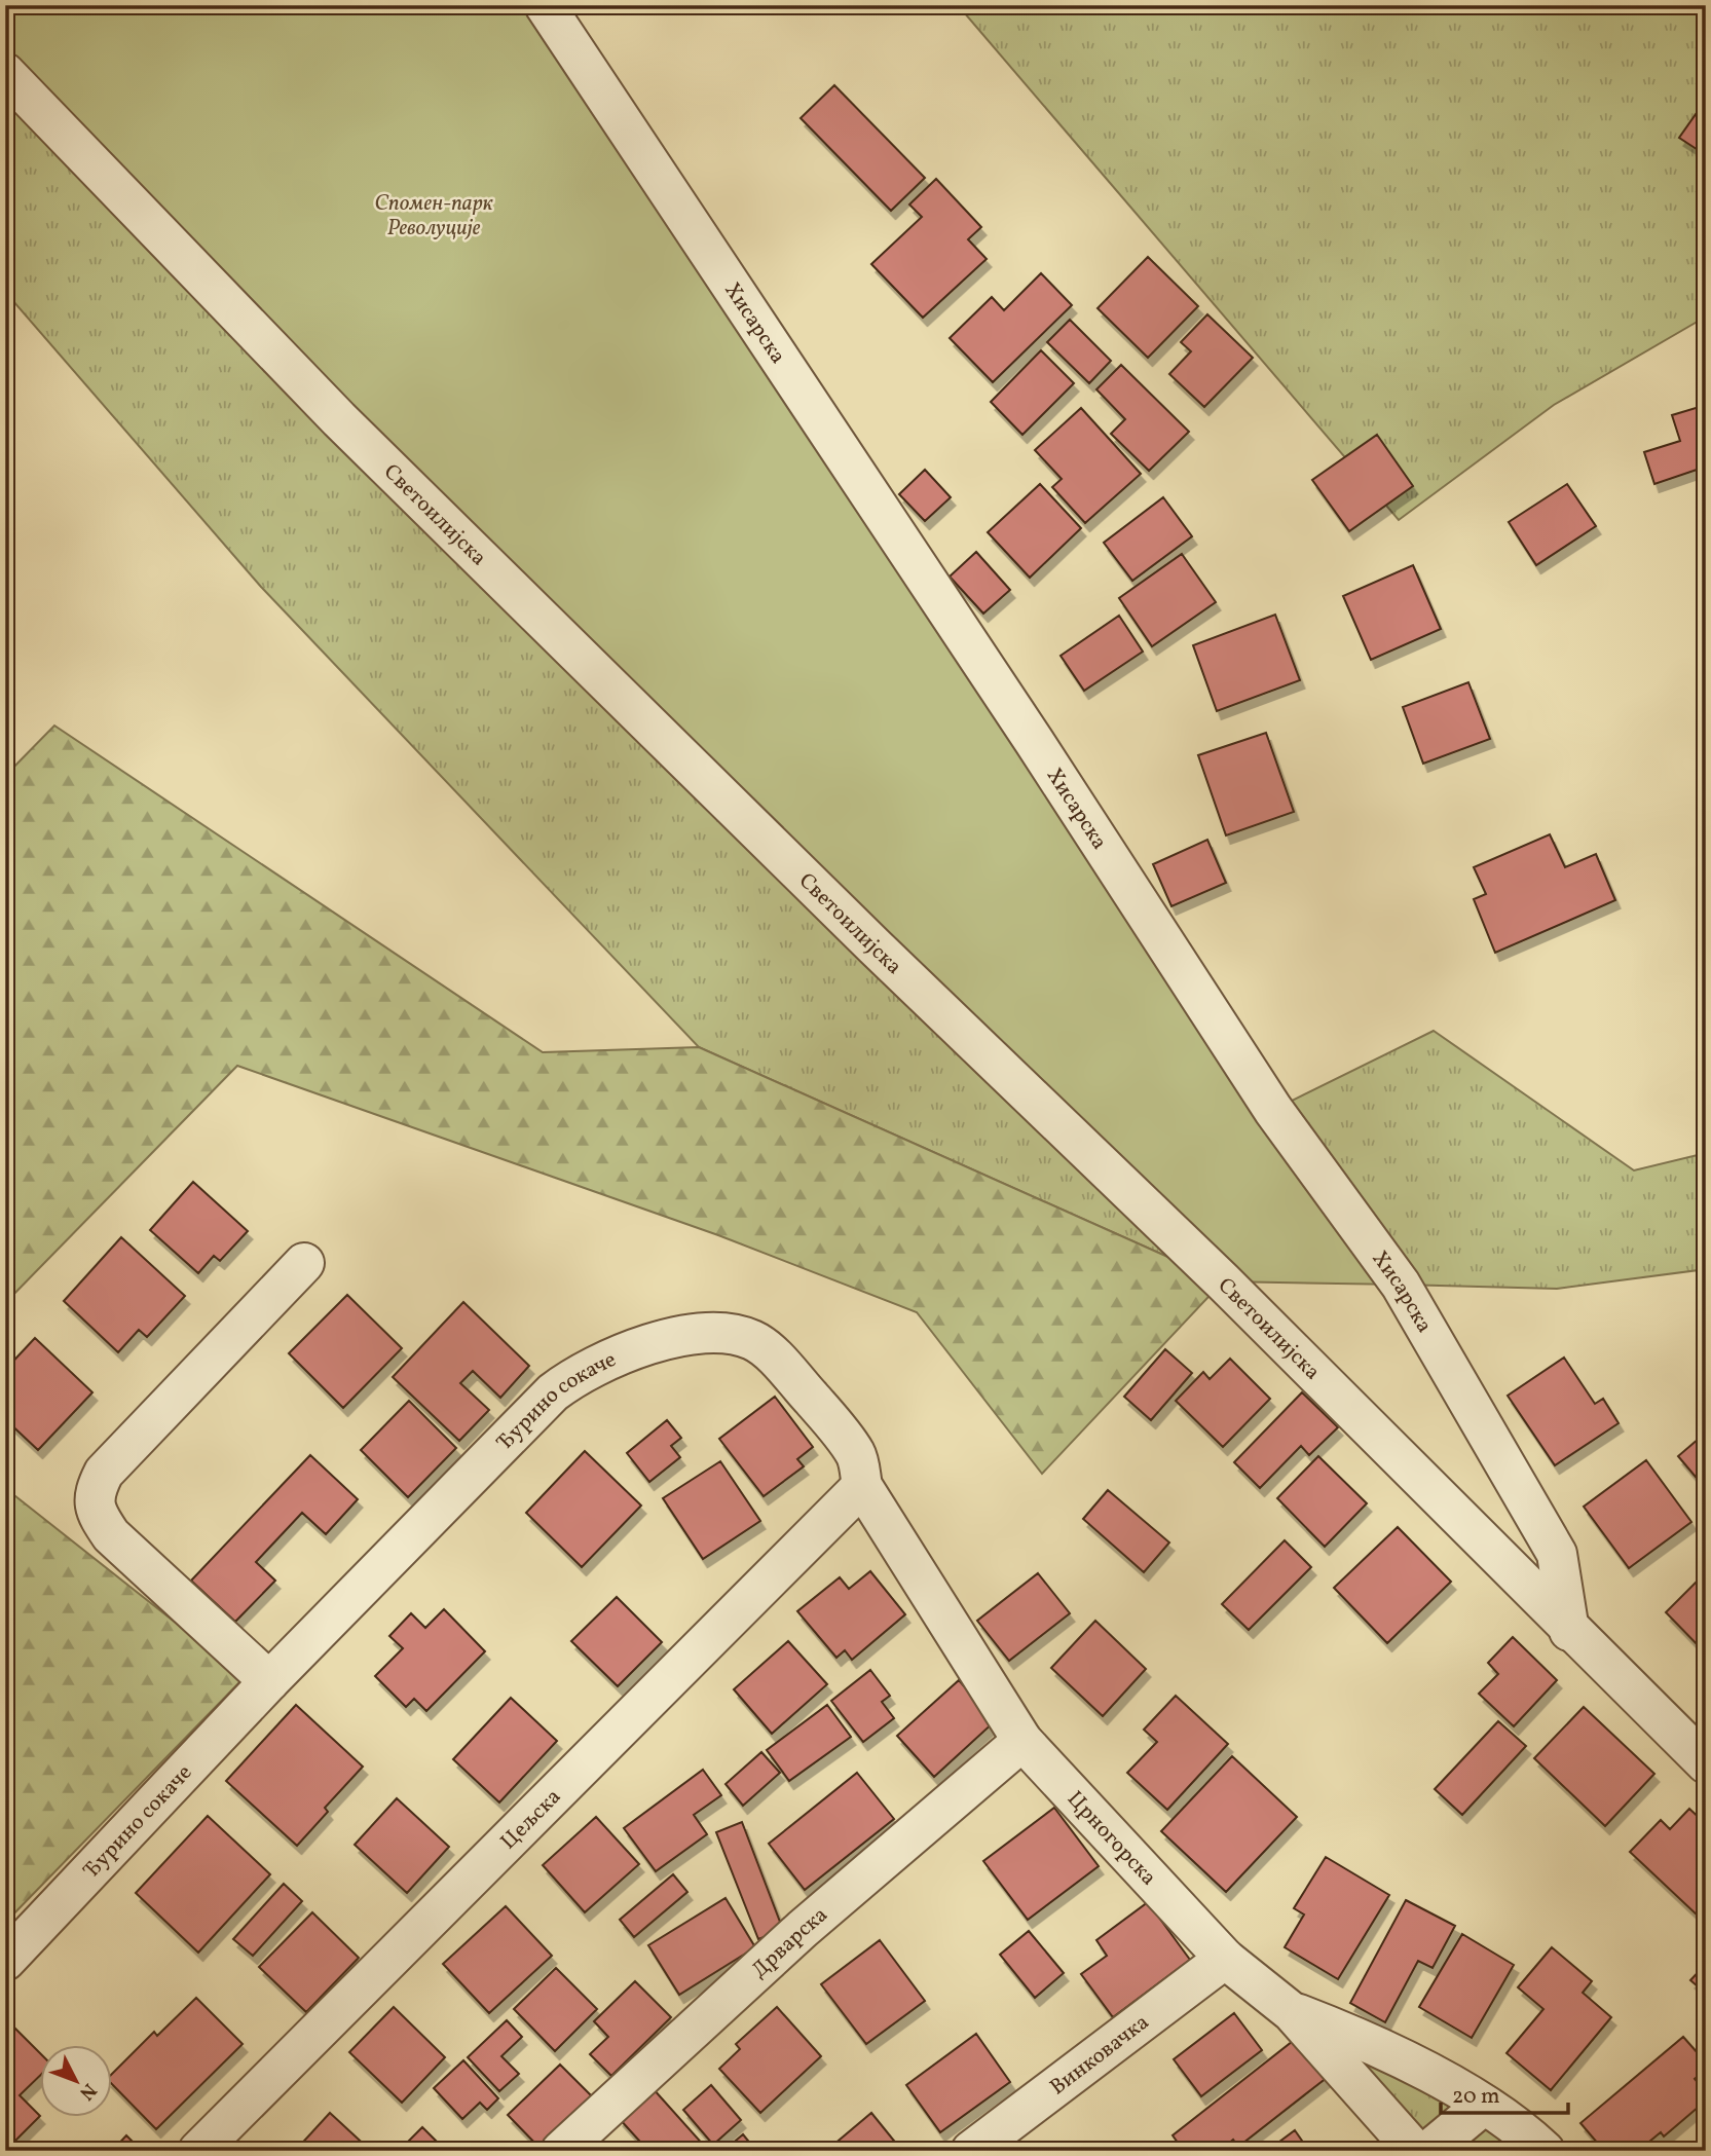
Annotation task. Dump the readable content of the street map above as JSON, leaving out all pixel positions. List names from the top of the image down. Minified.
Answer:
{"streets":{"street":["Хисарска","Светоилијска","Ђурино сокаче","Цељска","Црногорска","Дрварска","Винковачка"]},"crossings":[["Хисарска","Светоилијска"],["Ђурино сокаче","Цељска"],["Ђурино сокаче","Црногорска"],["Цељска","Црногорска"],["Црногорска","Дрварска"],["Црногорска","Винковачка"]],"parks":["Спомен-парк Револуције"],"scale_bar":"20 m","north":"bottom right"}
